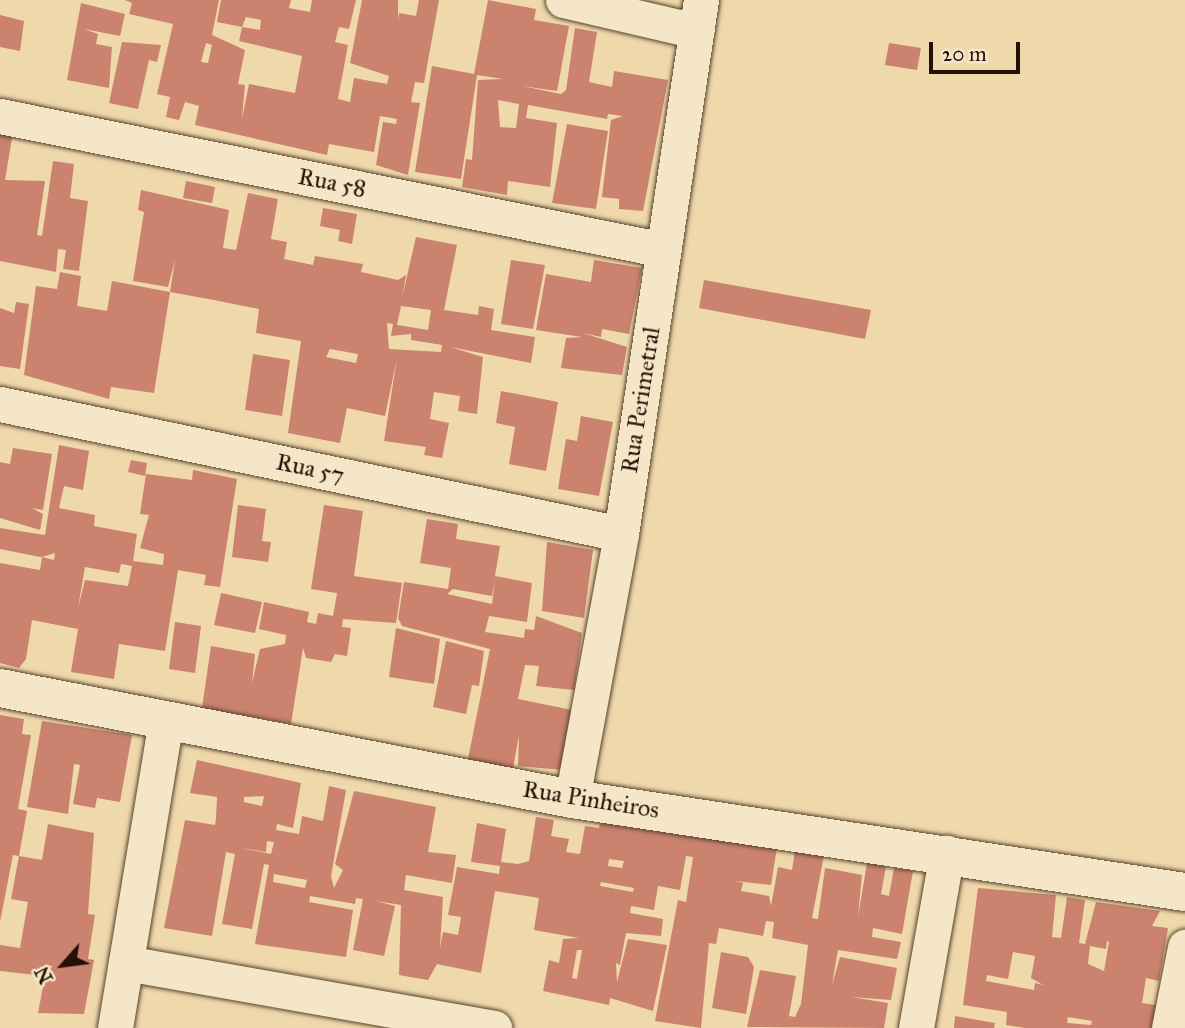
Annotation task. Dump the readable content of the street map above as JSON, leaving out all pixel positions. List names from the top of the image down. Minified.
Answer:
{"streets":{"street":["Rua 58","Rua Perimetral","Rua 57","Rua Pinheiros"]},"crossings":[["Rua 58","Rua Perimetral"],["Rua Perimetral","Rua 57"],["Rua Perimetral","Rua Pinheiros"]],"scale_bar":"20 m","north":"bottom left"}
